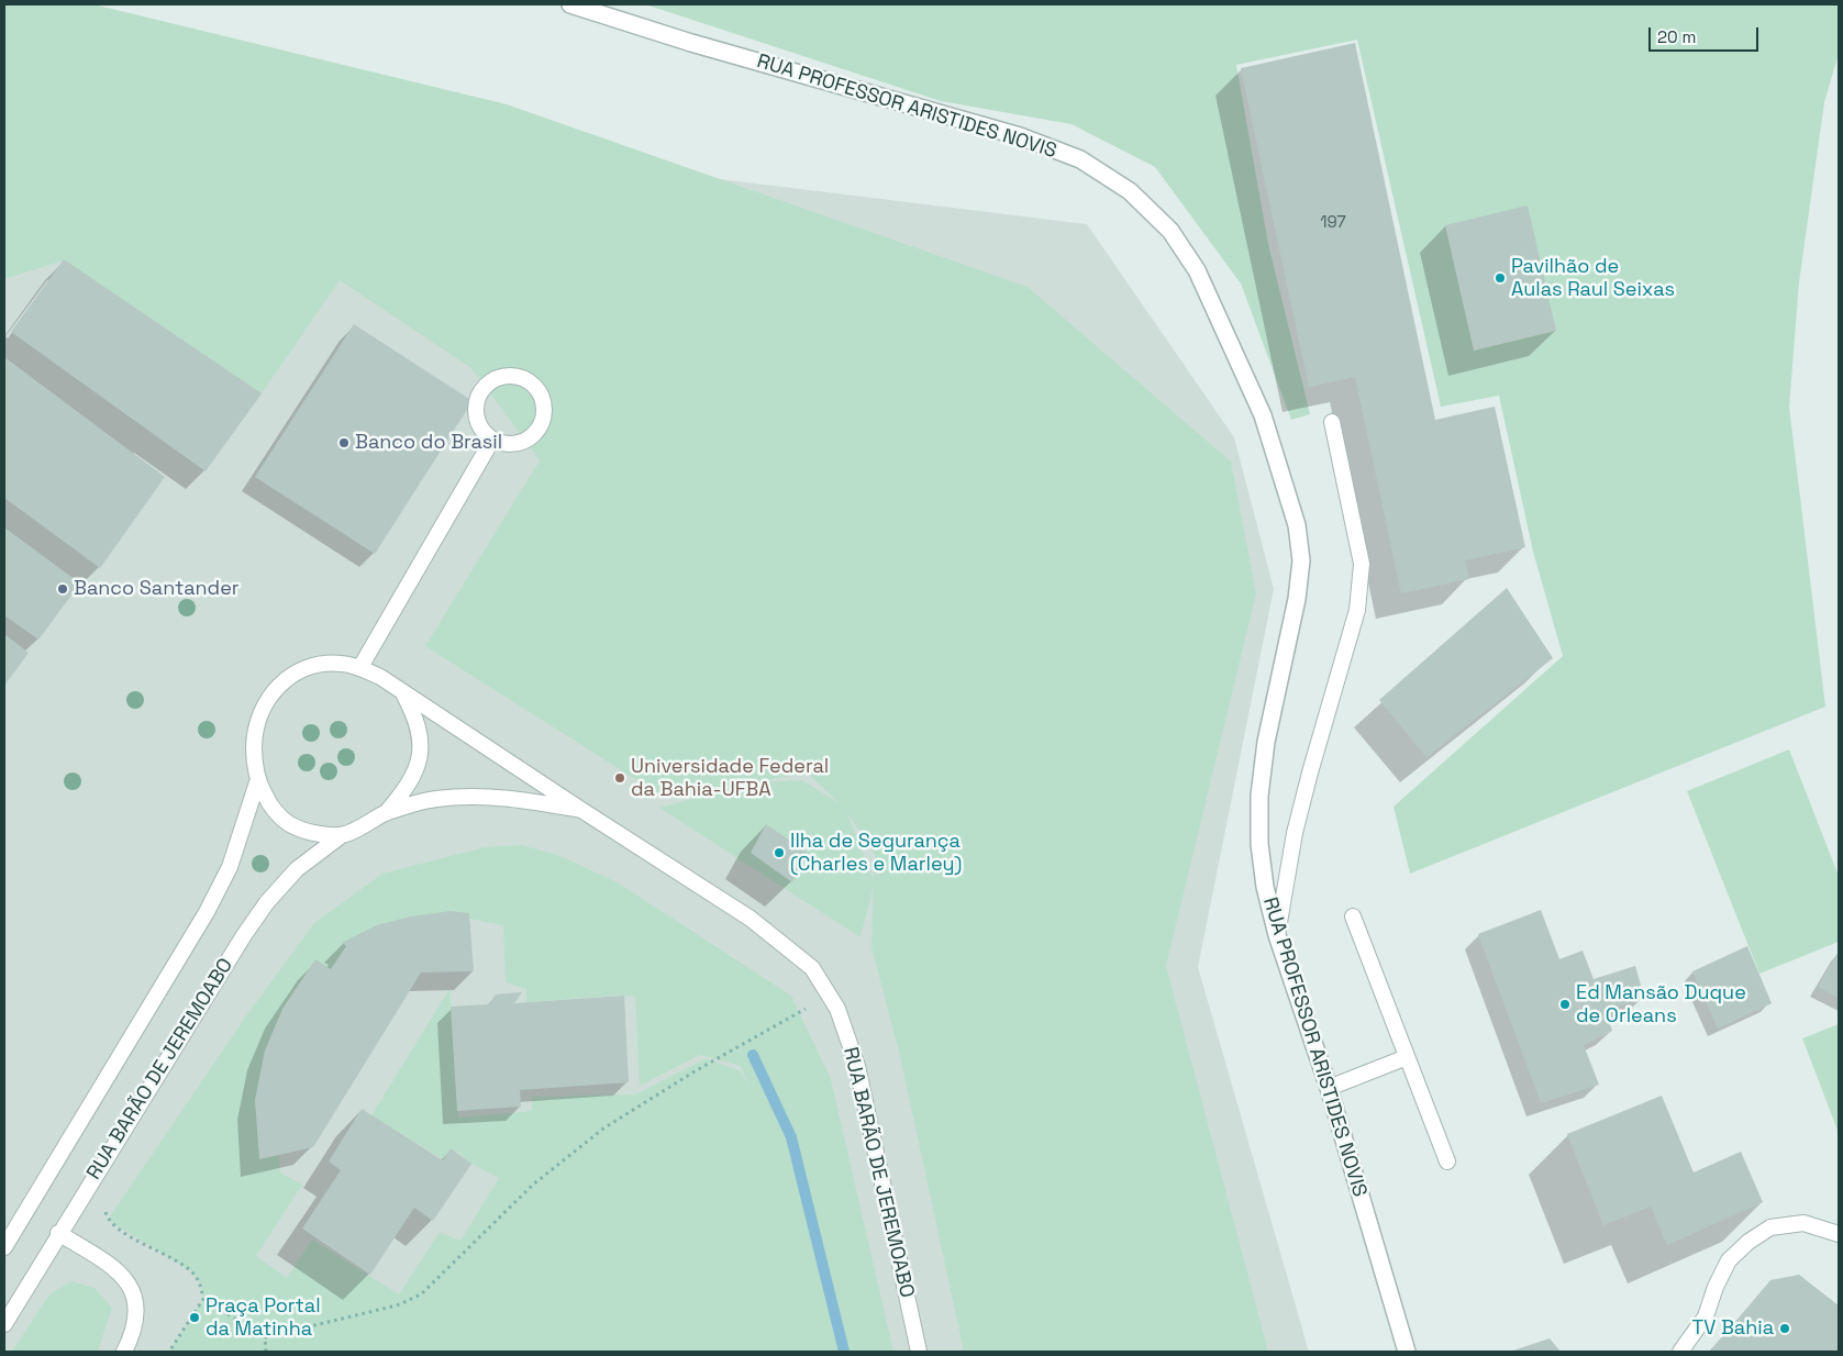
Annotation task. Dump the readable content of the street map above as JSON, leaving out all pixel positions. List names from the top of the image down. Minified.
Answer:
{"streets":{"street":["RUA PROFESSOR ARISTIDES NOVIS"],"lane":["RUA BARÃO DE JEREMOABO"]},"places":["Pavilhão de Aulas Raul Seixas","Banco do Brasil","Banco Santander","Universidade Federal da Bahia-UFBA","Ilha de Segurança (Charles e Marley)","Ed Mansão Duque de Orleans","Praça Portal da Matinha","TV Bahia"],"house_numbers":["197"],"scale_bar":"20 m"}
